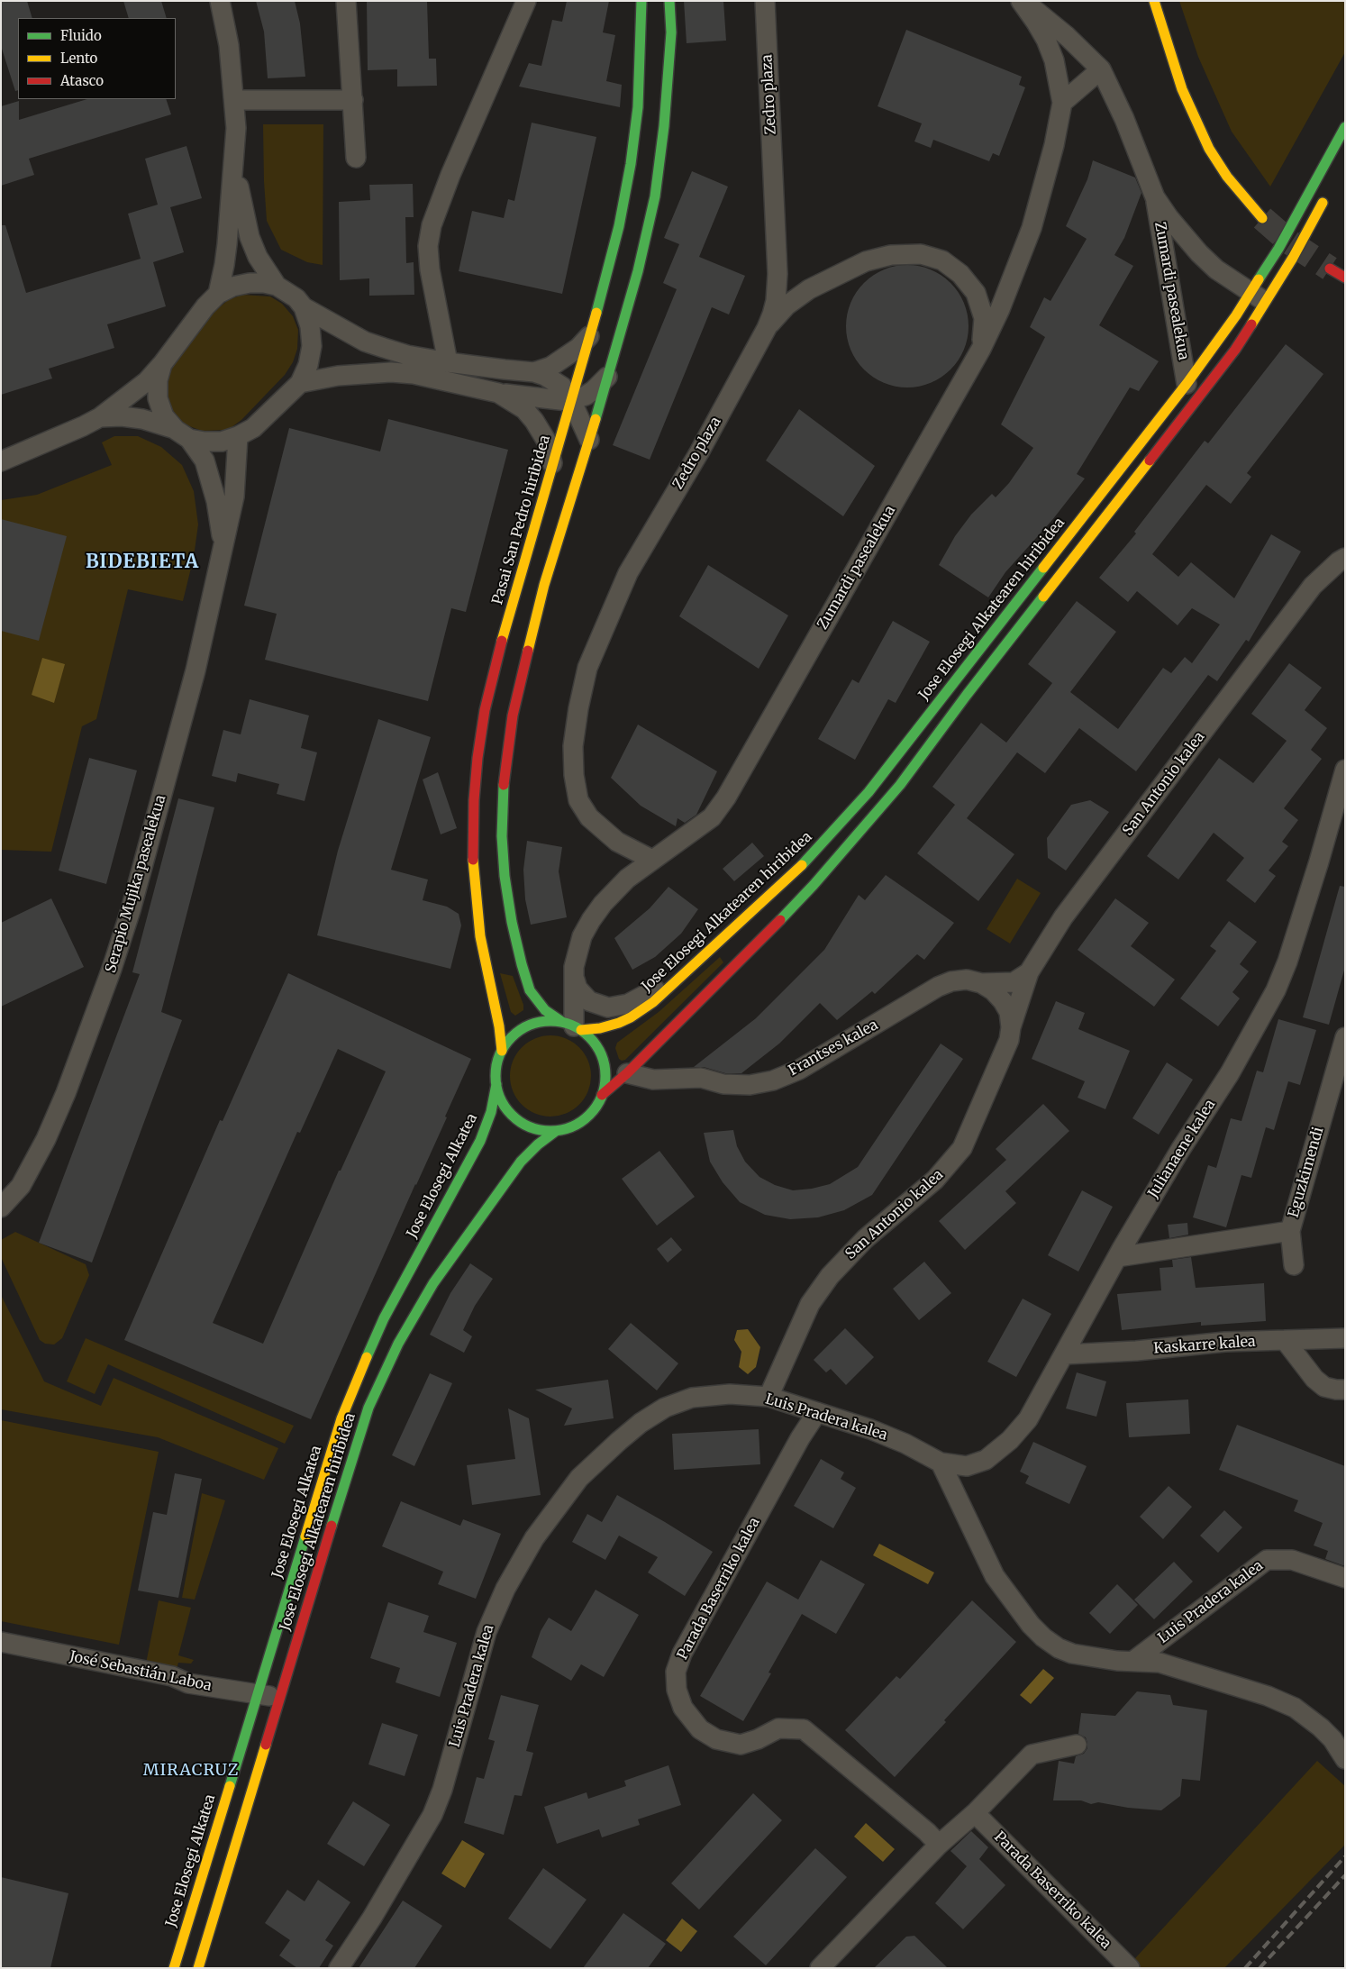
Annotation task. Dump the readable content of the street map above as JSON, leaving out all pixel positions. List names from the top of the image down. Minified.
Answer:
{"streets":{"main road":["Pasai San Pedro hiribidea","Jose Elosegi Alkatearen hiribidea","Jose Elosegi Alkatea"],"street":["Zedro plaza","Zumardi pasealekua","San Antonio kalea","Serapio Mujika pasealekua","Frantses kalea","Julianaene kalea","Eguzkimendi","Kaskarre kalea","Luis Pradera kalea","Parada Baserriko kalea","José Sebastián Laboa"]},"crossings":[["Zedro plaza","Zumardi pasealekua"],["Zumardi pasealekua","Pasai San Pedro hiribidea"],["Zumardi pasealekua","Jose Elosegi Alkatearen hiribidea"],["Zumardi pasealekua","Jose Elosegi Alkatea"],["Pasai San Pedro hiribidea","Jose Elosegi Alkatearen hiribidea"],["Pasai San Pedro hiribidea","Jose Elosegi Alkatea"],["Jose Elosegi Alkatearen hiribidea","Frantses kalea"],["Jose Elosegi Alkatearen hiribidea","Jose Elosegi Alkatea"],["Jose Elosegi Alkatearen hiribidea","José Sebastián Laboa"],["San Antonio kalea","Frantses kalea"],["San Antonio kalea","Luis Pradera kalea"],["Julianaene kalea","Eguzkimendi"],["Julianaene kalea","Kaskarre kalea"],["Julianaene kalea","Luis Pradera kalea"],["Jose Elosegi Alkatea","José Sebastián Laboa"],["Luis Pradera kalea","Parada Baserriko kalea"]],"districts":["BIDEBIETA","MIRACRUZ"],"legend":["Fluido","Lento","Atasco"]}
